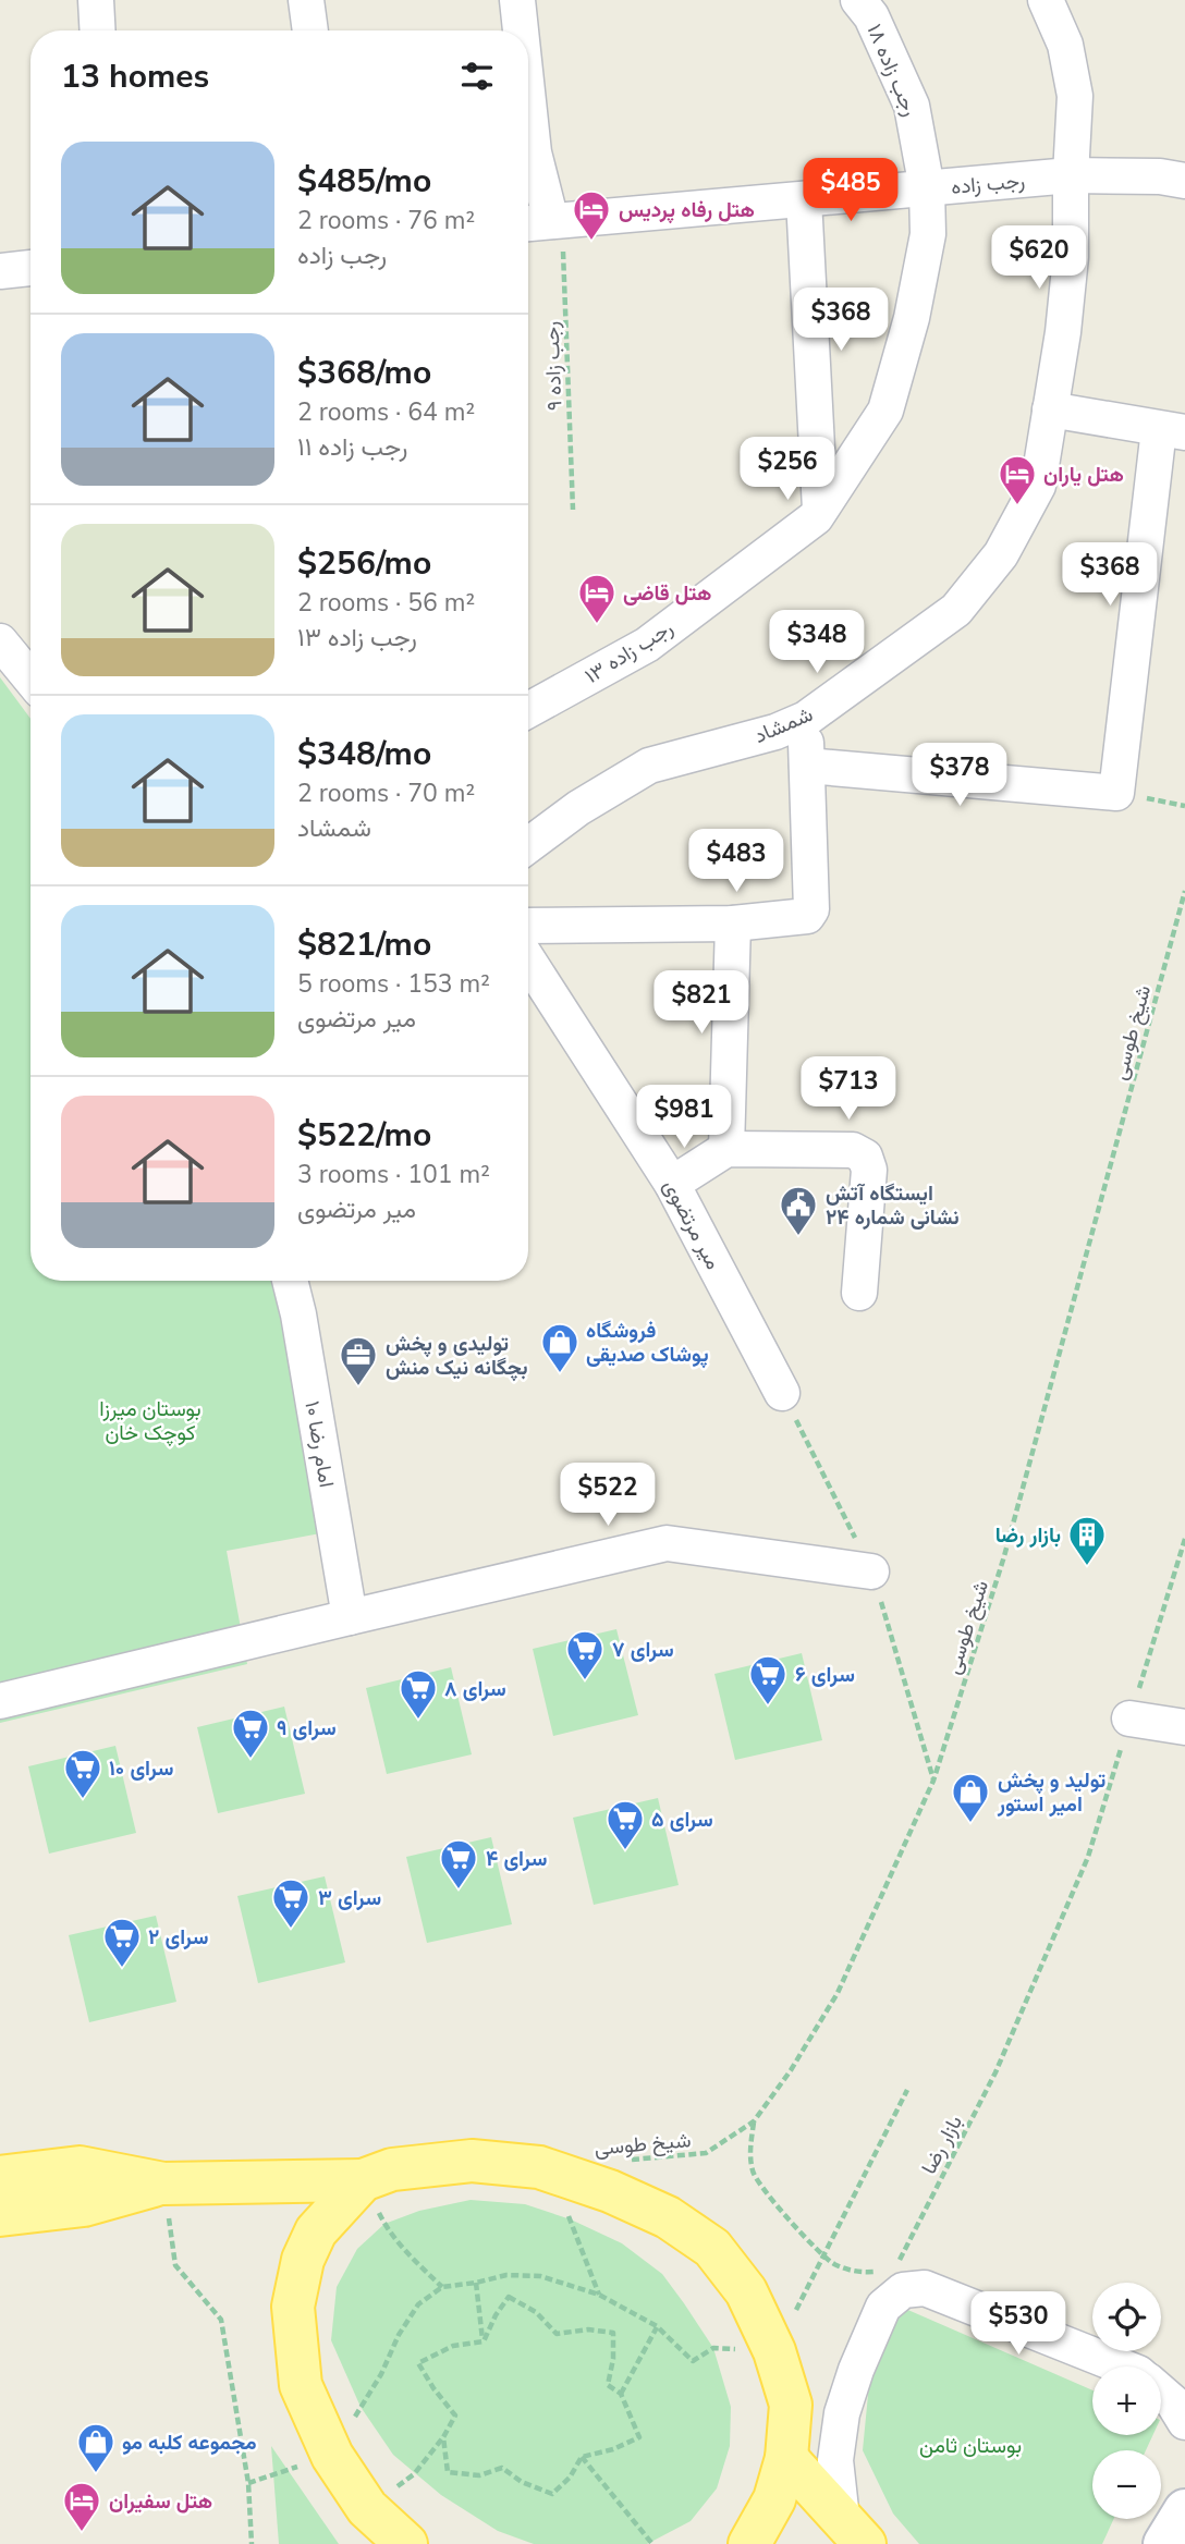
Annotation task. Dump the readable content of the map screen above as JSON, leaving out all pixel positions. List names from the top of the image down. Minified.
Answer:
{"streets":{"street":["رجب زاده ۱۸","رجب زاده","رجب زاده ۱۳","شمشاد","میر مرتضوی","امام رضا ۱۰"],"path":["رجب زاده ۹","شیخ طوسی","بازار رضا"]},"crossings":[["رجب زاده ۱۸","رجب زاده"],["رجب زاده ۱۸","رجب زاده ۱۳"],["رجب زاده","رجب زاده ۹"],["رجب زاده","رجب زاده ۱۳"],["رجب زاده","شمشاد"]],"parks":["بوستان میرزا کوچک خان","بوستان ثامن"],"places":{"hotel":["هتل رفاه پردیس","هتل یاران","هتل قاضی","هتل سفیران"],"public building":["ایستگاه آتش نشانی شماره ۲۴"],"shop":["فروشگاه پوشاک صدیقی","تولید و پخش امیر استور","مجموعه کلبه مو"],"office":["تولیدی و پخش بچگانه نیک منش"],"building":["بازار رضا"],"supermarket":["سرای ۷","سرای ۶","سرای ۸","سرای ۹","سرای ۱۰","سرای ۵","سرای ۴","سرای ۳","سرای ۲"]},"page":{"heading":"13 homes","list":[{"name":"$485/mo","note":"2 rooms · 76 m² · رجب زاده"},{"name":"$368/mo","note":"2 rooms · 64 m² · رجب زاده ۱۱"},{"name":"$256/mo","note":"2 rooms · 56 m² · رجب زاده ۱۳"},{"name":"$348/mo","note":"2 rooms · 70 m² · شمشاد"},{"name":"$821/mo","note":"5 rooms · 153 m² · میر مرتضوی"},{"name":"$522/mo","note":"3 rooms · 101 m² · میر مرتضوی"}],"price":["$485","$620","$368","$256","$368","$348","$378","$483","$821","$713","$981","$522","$530"],"map_buttons":["+","−"]}}
